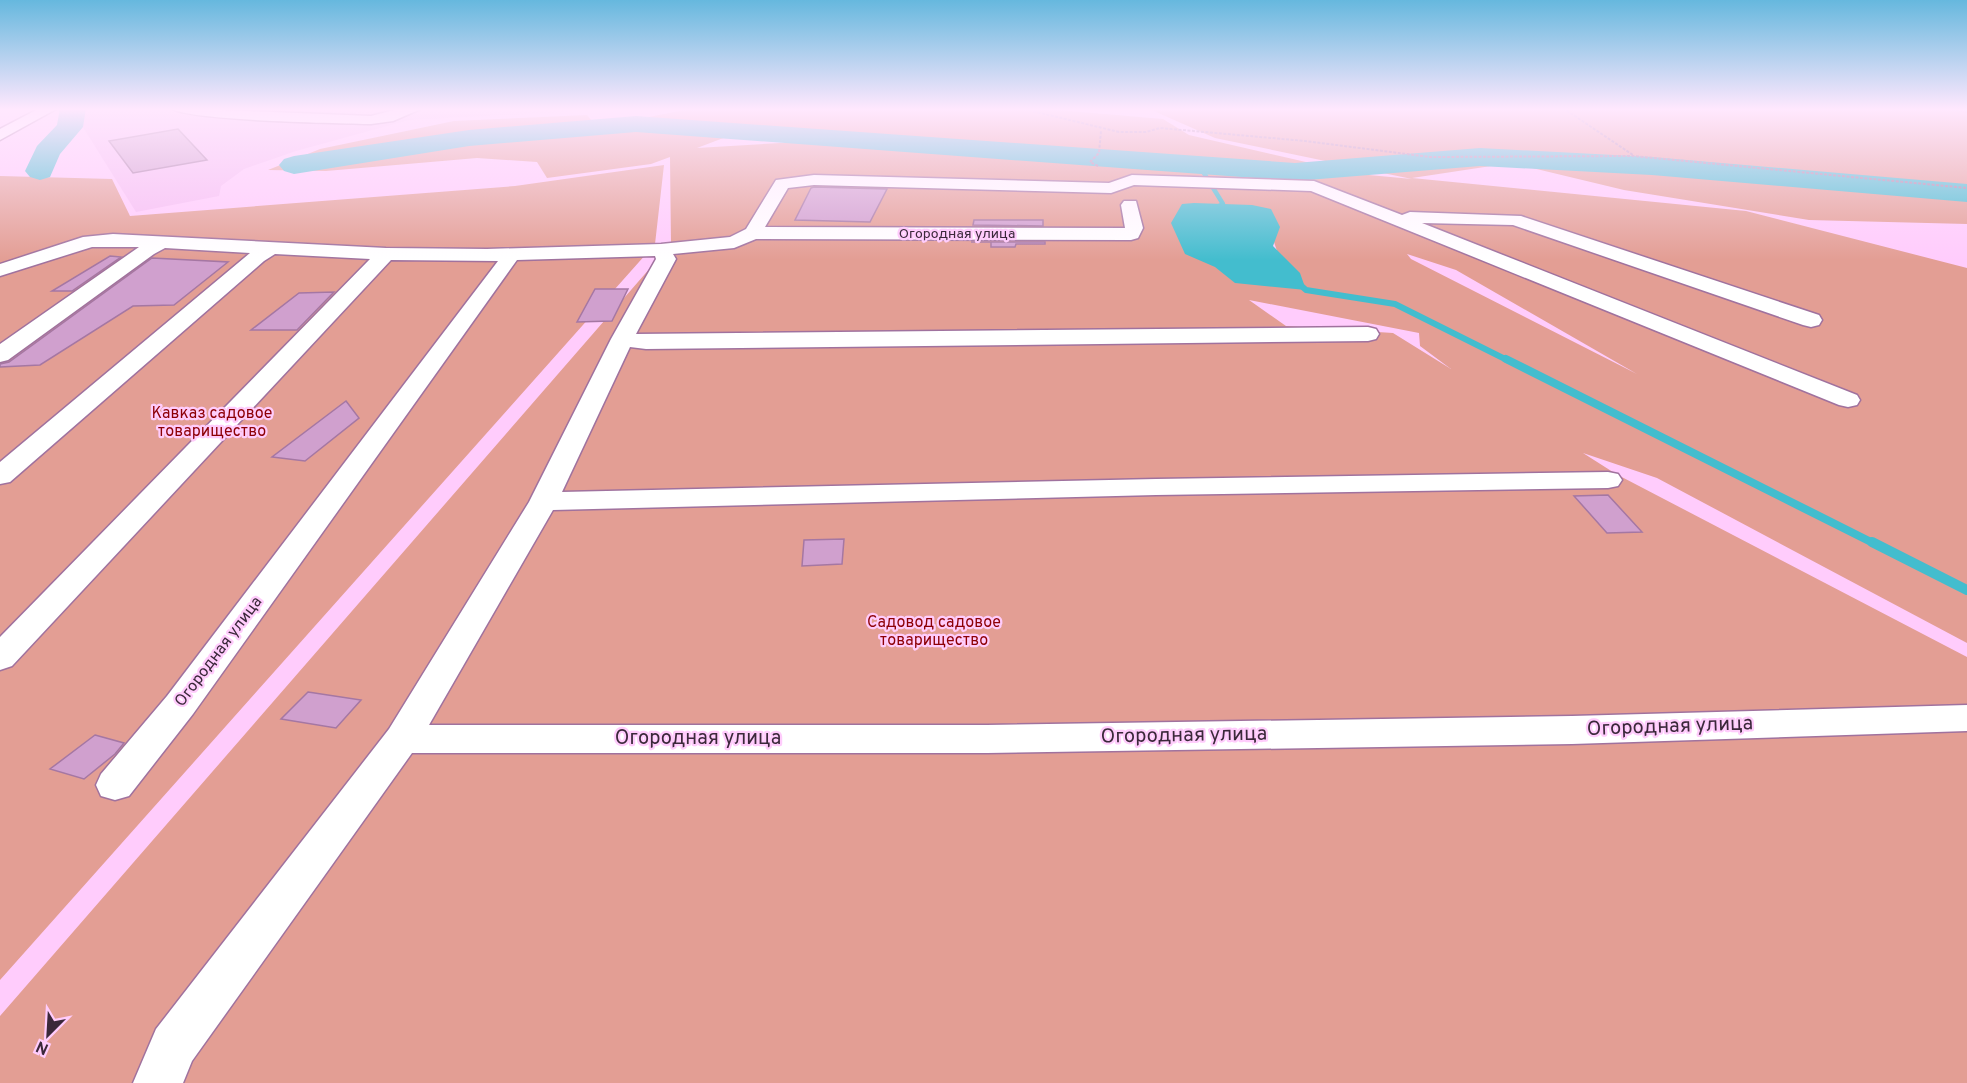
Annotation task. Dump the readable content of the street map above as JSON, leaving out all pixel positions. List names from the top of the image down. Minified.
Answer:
{"streets":{"street":["Огородная улица"]},"parks":["Кавказ садовое товарищество","Садовод садовое товарищество"],"north":"bottom left"}
